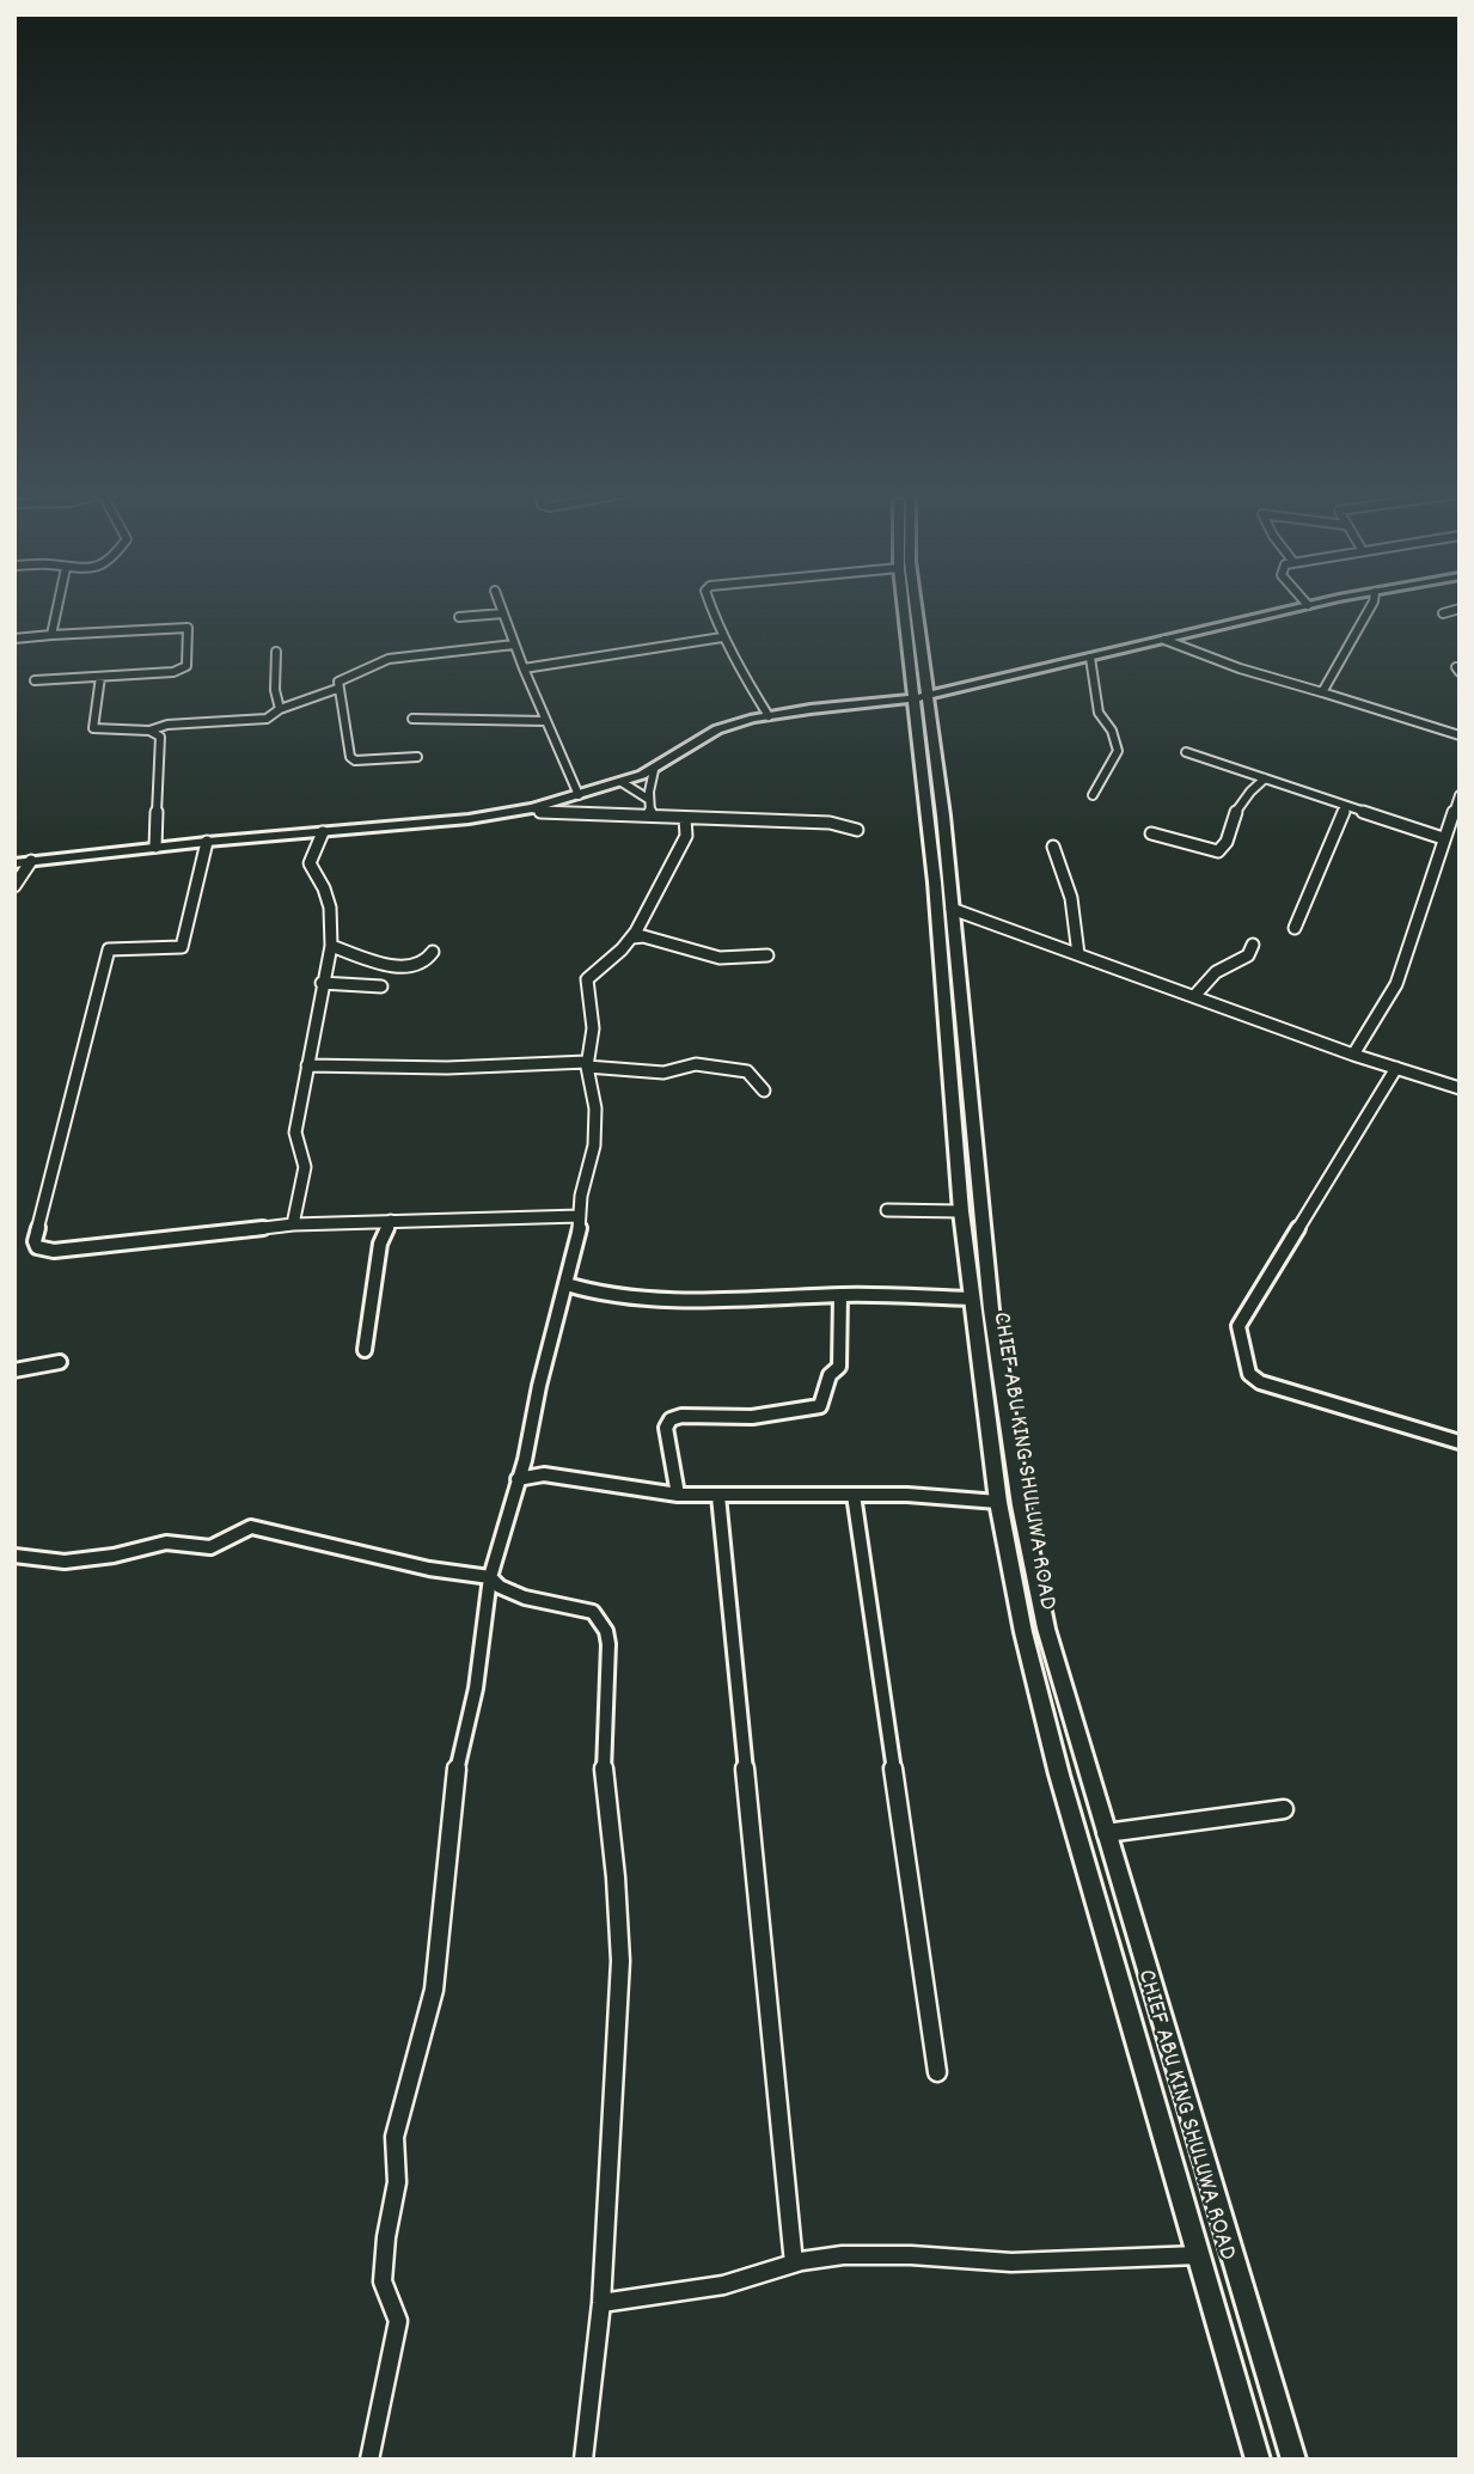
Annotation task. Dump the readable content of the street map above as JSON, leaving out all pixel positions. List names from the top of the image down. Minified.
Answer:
{"streets":{"street":["CHIEF ABU KING SHULUWA ROAD"]}}
